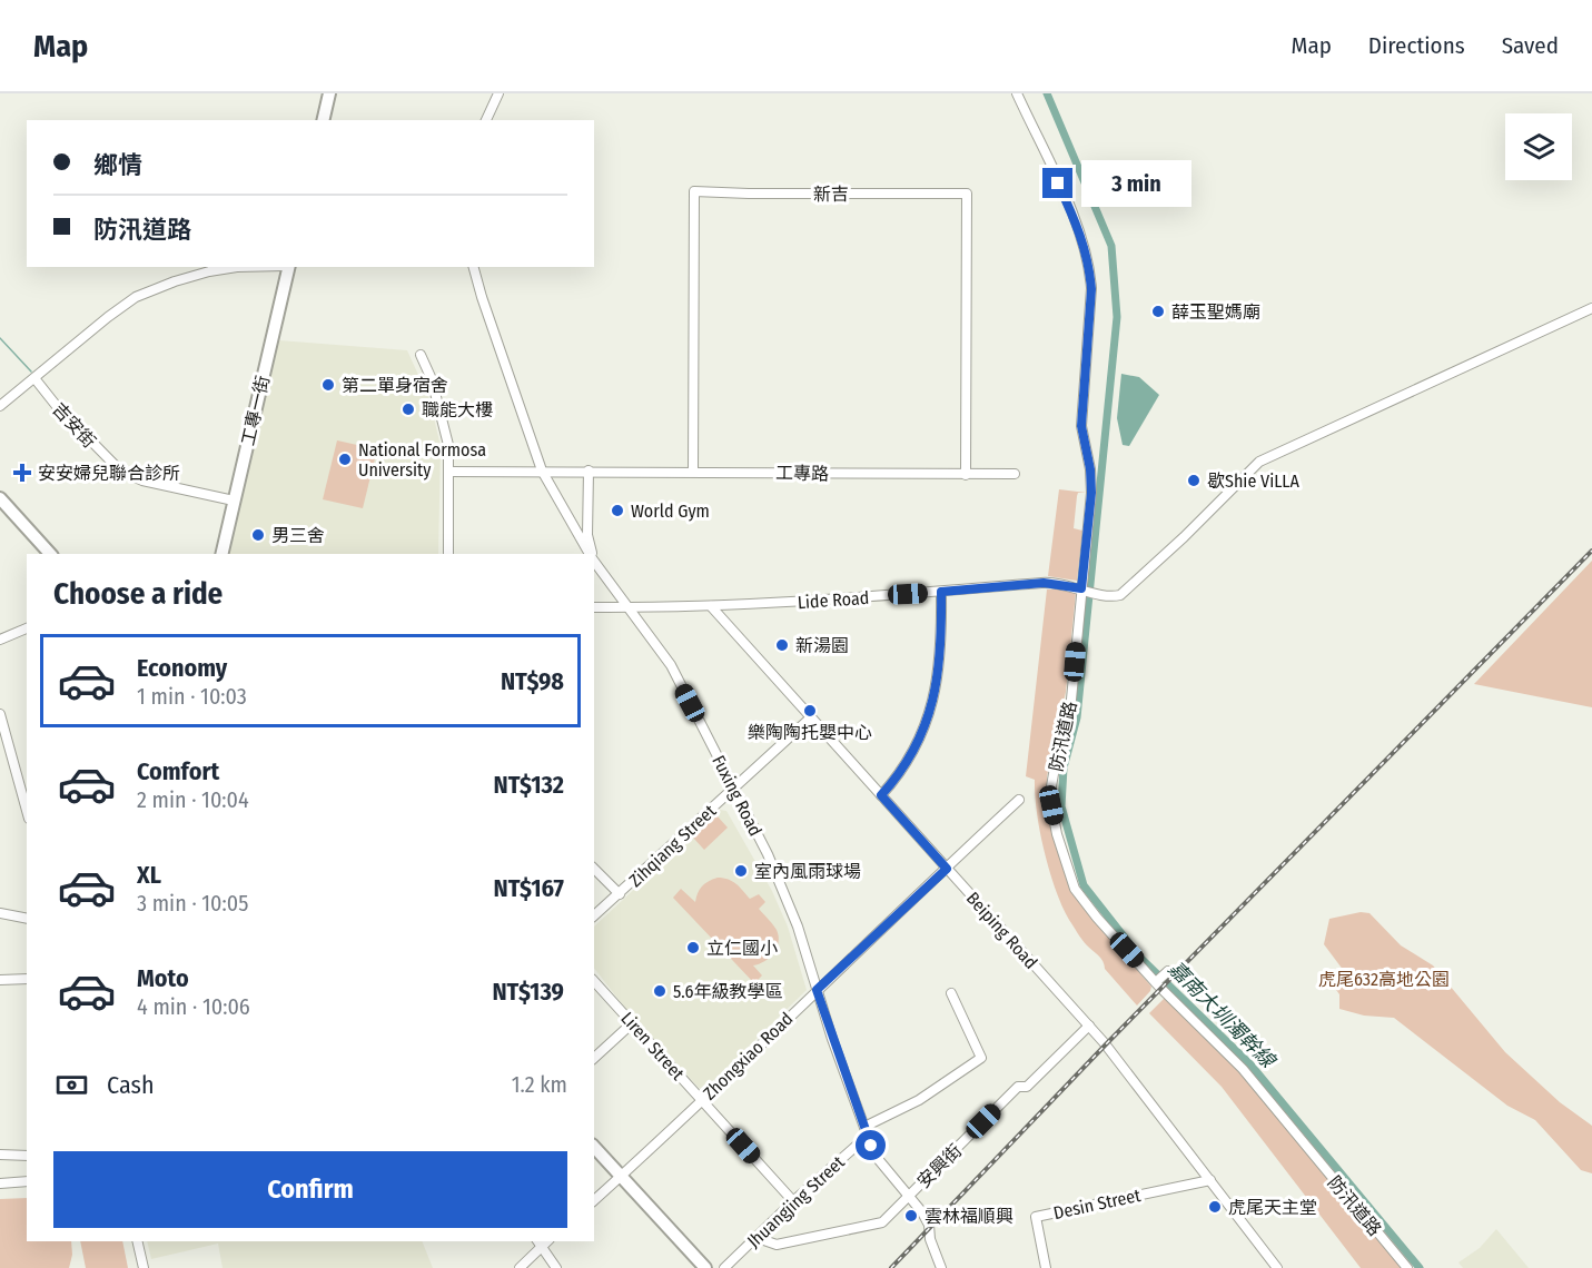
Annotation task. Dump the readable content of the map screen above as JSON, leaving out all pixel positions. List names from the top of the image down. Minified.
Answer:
{"streets":{"street":["新吉","工專一街","吉安街","工專路","Lide Road","防汛道路","Fuxing Road","Zihqiang Street","Beiping Road","Liren Street","Zhongxiao Road","安興街","Jhuangjing Street","Desin Street"]},"crossings":[["新吉","工專路"],["工專一街","吉安街"],["工專路","Fuxing Road"],["Lide Road","防汛道路"],["Lide Road","Fuxing Road"],["Lide Road","Beiping Road"],["Fuxing Road","Zihqiang Street"],["Fuxing Road","Zhongxiao Road"],["Fuxing Road","安興街"],["Fuxing Road","Jhuangjing Street"],["Zihqiang Street","Beiping Road"],["Beiping Road","Zhongxiao Road"],["Beiping Road","安興街"],["Beiping Road","Desin Street"],["Liren Street","Zhongxiao Road"],["Liren Street","Jhuangjing Street"],["安興街","Jhuangjing Street"]],"water":["嘉南大圳濁幹線"],"parks":["虎尾632高地公園"],"places":{"other":["薛玉聖媽廟","第二單身宿舍","職能大樓","National Formosa University","歇Shie ViLLA","World Gym","男三舍","新湯園","樂陶陶托嬰中心","室內風雨球場","立仁國小","5.6年級教學區","虎尾天主堂","雲林福順興"],"health":["安安婦兒聯合診所"]},"page":{"header":"Map","nav":["Map","Directions","Saved"],"banner":["鄉情","防汛道路"],"bubble":"3 min","heading":"Choose a ride","list":[{"name":"Economy","note":"1 min · 10:03","value":"NT$98"},{"name":"Comfort","note":"2 min · 10:04","value":"NT$132"},{"name":"XL","note":"3 min · 10:05","value":"NT$167"},{"name":"Moto","note":"4 min · 10:06","value":"NT$139"}],"pay":["Cash","1.2 km"],"buttons":"Confirm"}}
